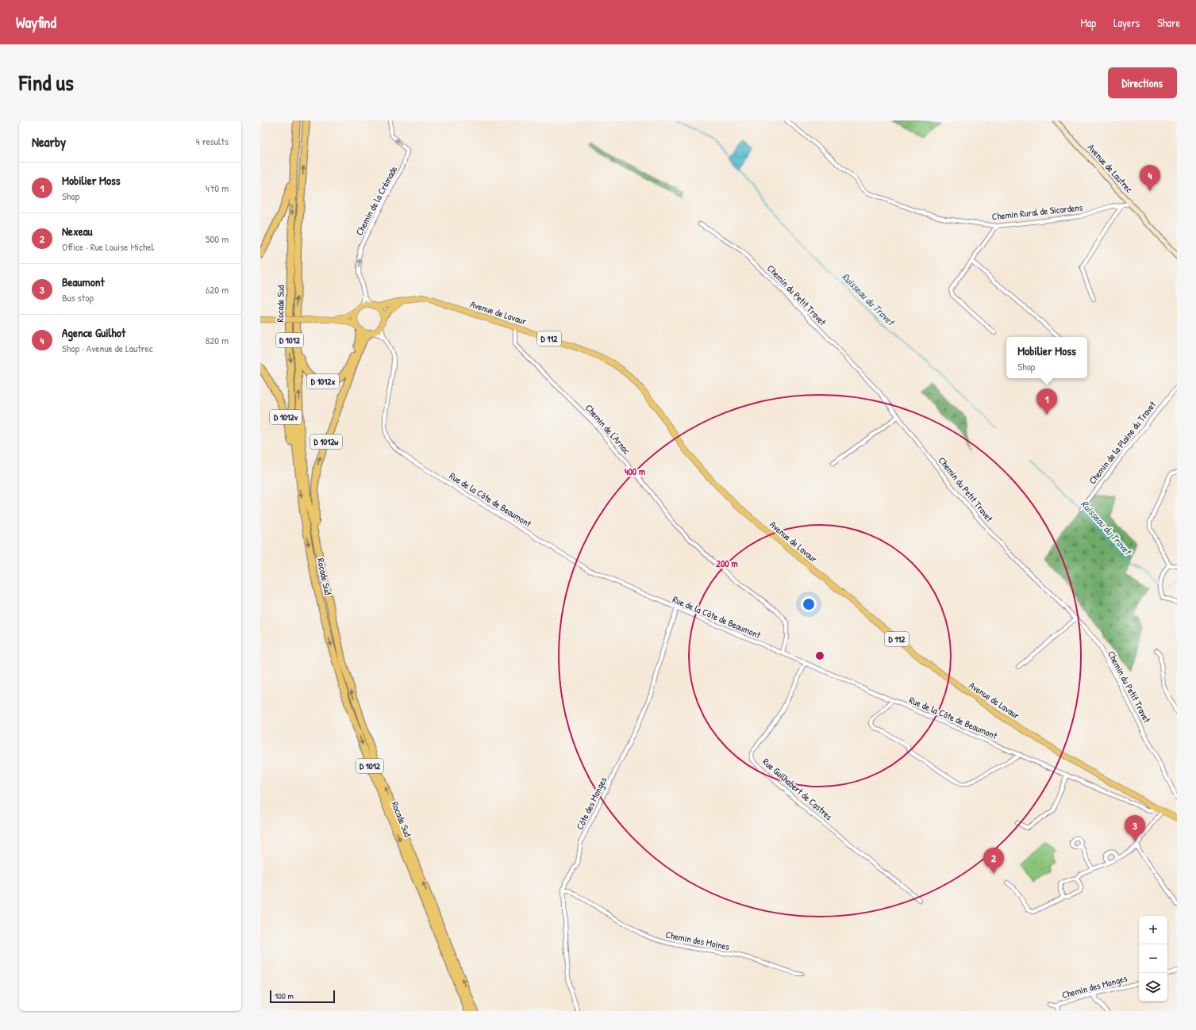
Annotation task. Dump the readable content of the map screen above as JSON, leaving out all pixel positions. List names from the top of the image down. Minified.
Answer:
{"streets":{"highway":["Rocade Sud","D 1012","D 1012x","D 1012v","D 1012w"],"main road":["Avenue de Lautrec","Avenue de Lavaur","D 112"],"street":["Chemin de la Crémade","Chemin Rural de Sicardens","Chemin du Petit Travet","Chemin de l'Arnac","Chemin de la Plaine du Travet","Rue de la Côte de Beaumont","Rue Guilhabert de Castres","Côte des Monges","Chemin des Moines","Chemin des Monges"]},"crossings":[["Avenue de Lautrec","Chemin Rural de Sicardens"],["Rocade Sud","D 1012x"],["Rocade Sud","D 1012v"],["Rocade Sud","D 1012w"],["Avenue de Lavaur","D 112"],["Avenue de Lavaur","Chemin de l'Arnac"],["Avenue de Lavaur","Rue de la Côte de Beaumont"],["D 112","D 1012x"],["D 112","D 1012w"],["D 112","Rue de la Côte de Beaumont"],["D 1012x","D 1012w"],["D 1012x","Rue de la Côte de Beaumont"],["Chemin de l'Arnac","Rue de la Côte de Beaumont"],["D 1012w","Rue de la Côte de Beaumont"],["Rue de la Côte de Beaumont","Rue Guilhabert de Castres"],["Rue de la Côte de Beaumont","Côte des Monges"],["Côte des Monges","Chemin des Moines"]],"one_way":["Chemin de la Crémade"],"water":["Ruisseau du Travet"],"scale_bar":"100 m","page":{"header":"Wayfind","nav":["Map","Layers","Share"],"title":"Find us","buttons":"Directions","heading":["Nearby","4 results"],"list":[{"mark":"1","name":"Mobilier Moss","note":"Shop","value":"470 m"},{"mark":"2","name":"Nexeau","note":"Office · Rue Louise Michel","value":"500 m"},{"mark":"3","name":"Beaumont","note":"Bus stop","value":"620 m"},{"mark":"4","name":"Agence Guilhot","note":"Shop · Avenue de Lautrec","value":"820 m"}],"pins":["4","1","3","2"],"popup":["Mobilier Moss","Shop"],"map_buttons":["+","−"],"scale":"100 m"},"rings":["400 m","200 m"]}
